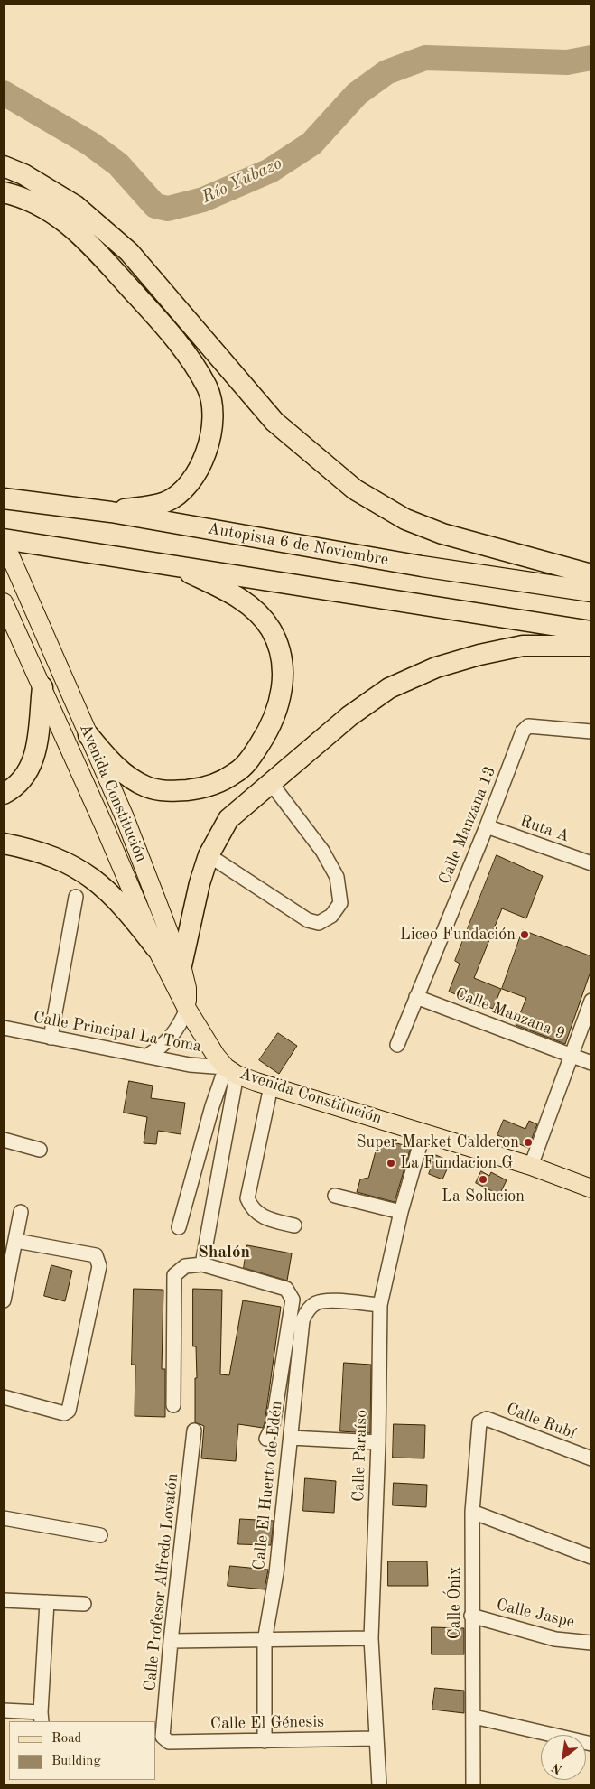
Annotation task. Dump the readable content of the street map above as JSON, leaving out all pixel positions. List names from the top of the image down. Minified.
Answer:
{"streets":{"highway":["Autopista 6 de Noviembre"],"main road":["Avenida Constitución"],"street":["Calle Manzana 13","Ruta A","Calle Manzana 9","Calle Principal La Toma","Calle Rubí","Calle Paraíso","Calle El Huerto de Edén","Calle Profesor Alfredo Lovatón","Calle Ónix","Calle Jaspe","Calle El Génesis"]},"crossings":[["Avenida Constitución","Calle Principal La Toma"],["Avenida Constitución","Calle Paraíso"],["Calle Manzana 13","Ruta A"],["Calle Manzana 13","Calle Manzana 9"],["Calle Rubí","Calle Ónix"],["Calle Paraíso","Calle El Huerto de Edén"],["Calle Paraíso","Calle El Génesis"],["Calle El Huerto de Edén","Calle El Génesis"],["Calle Profesor Alfredo Lovatón","Calle El Génesis"],["Calle Ónix","Calle Jaspe"]],"districts":["Shalón"],"water":["Río Yubazo"],"places":["Liceo Fundación","Super Market Calderon","La Fundacion G","La Solucion"],"legend":["Road","Building"],"north":"bottom left"}
